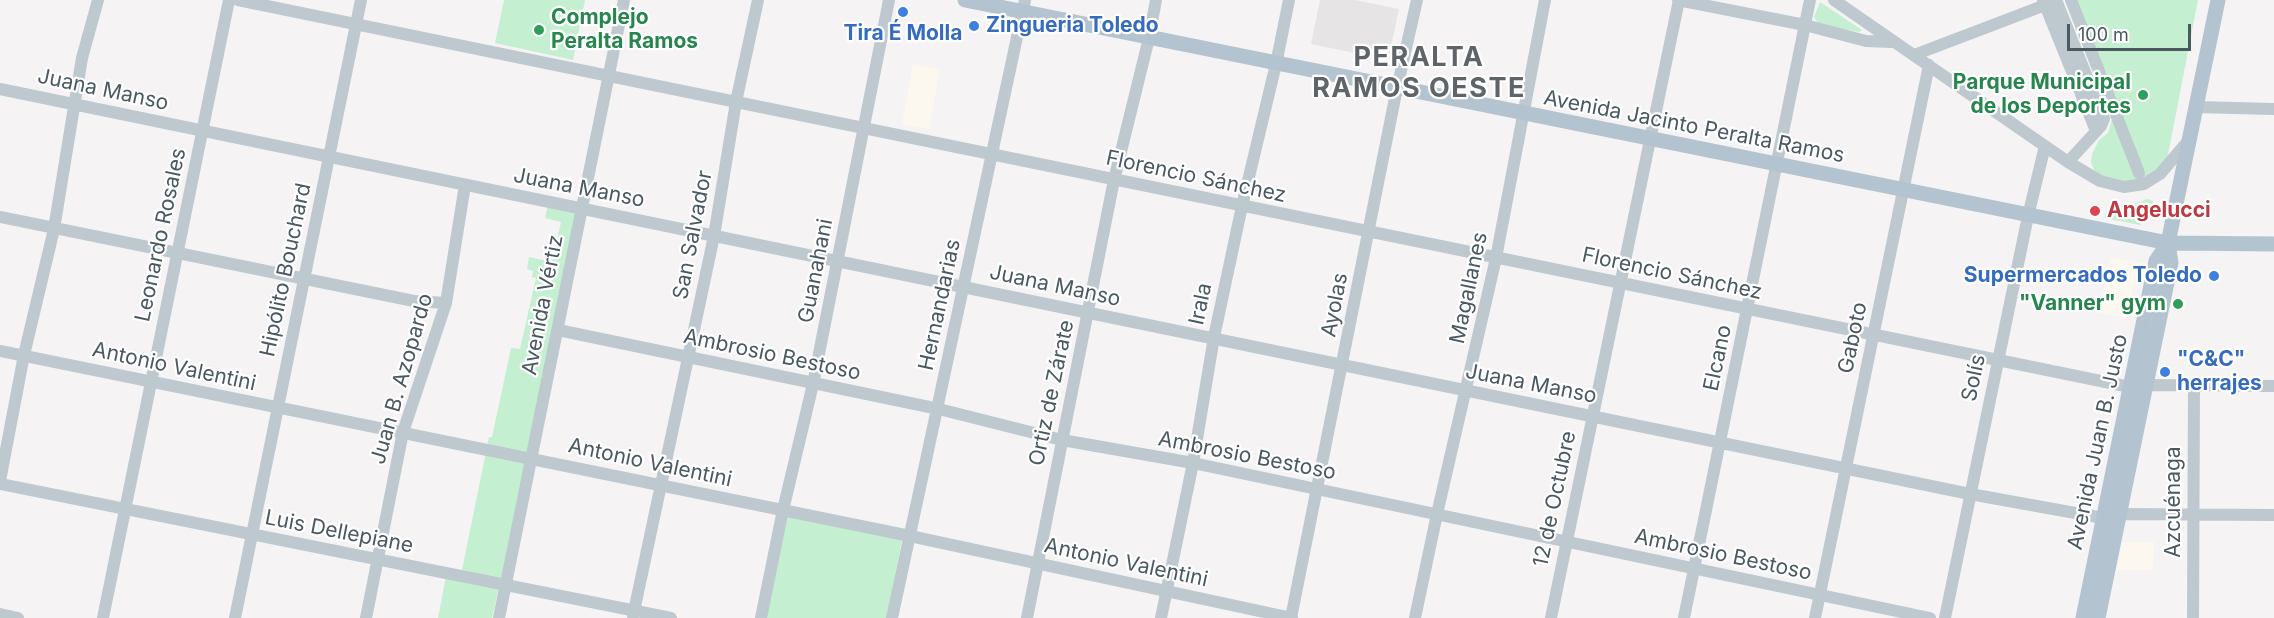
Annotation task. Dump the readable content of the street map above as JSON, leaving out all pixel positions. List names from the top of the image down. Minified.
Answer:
{"streets":{"main road":["Avenida Jacinto Peralta Ramos","Avenida Juan B. Justo"],"street":["Juana Manso","Florencio Sánchez","Leonardo Rosales","San Salvador","Hipólito Bouchard","Guanahani","Magallanes","Irala","Avenida Vértiz","Hernandarias","Ayolas","Gaboto","Ambrosio Bestoso","Elcano","Antonio Valentini","Solís","Juan B. Azopardo","Ortiz de Zárate","12 de Octubre","Azcuénaga","Luis Dellepiane"]},"crossings":[["Juana Manso","Leonardo Rosales"],["Juana Manso","San Salvador"],["Juana Manso","Hipólito Bouchard"],["Juana Manso","Guanahani"],["Juana Manso","Magallanes"],["Juana Manso","Irala"],["Juana Manso","Avenida Vértiz"],["Juana Manso","Hernandarias"],["Juana Manso","Ayolas"],["Juana Manso","Gaboto"],["Juana Manso","Elcano"],["Juana Manso","Solís"],["Juana Manso","Juan B. Azopardo"],["Juana Manso","Ortiz de Zárate"],["Juana Manso","Avenida Juan B. Justo"],["Juana Manso","12 de Octubre"],["Avenida Jacinto Peralta Ramos","Magallanes"],["Avenida Jacinto Peralta Ramos","Irala"],["Avenida Jacinto Peralta Ramos","Hernandarias"],["Avenida Jacinto Peralta Ramos","Ayolas"],["Avenida Jacinto Peralta Ramos","Gaboto"],["Avenida Jacinto Peralta Ramos","Elcano"],["Avenida Jacinto Peralta Ramos","Solís"],["Avenida Jacinto Peralta Ramos","Ortiz de Zárate"],["Avenida Jacinto Peralta Ramos","Avenida Juan B. Justo"],["Avenida Jacinto Peralta Ramos","12 de Octubre"],["Florencio Sánchez","San Salvador"],["Florencio Sánchez","Hipólito Bouchard"],["Florencio Sánchez","Guanahani"],["Florencio Sánchez","Magallanes"],["Florencio Sánchez","Irala"],["Florencio Sánchez","Avenida Vértiz"],["Florencio Sánchez","Hernandarias"],["Florencio Sánchez","Ayolas"],["Florencio Sánchez","Gaboto"],["Florencio Sánchez","Elcano"],["Florencio Sánchez","Solís"],["Florencio Sánchez","Ortiz de Zárate"],["Florencio Sánchez","Avenida Juan B. Justo"],["Florencio Sánchez","12 de Octubre"],["Florencio Sánchez","Azcuénaga"],["Leonardo Rosales","Antonio Valentini"],["Leonardo Rosales","Luis Dellepiane"],["San Salvador","Ambrosio Bestoso"],["San Salvador","Antonio Valentini"],["San Salvador","Luis Dellepiane"],["Hipólito Bouchard","Antonio Valentini"],["Hipólito Bouchard","Luis Dellepiane"],["Guanahani","Ambrosio Bestoso"],["Guanahani","Antonio Valentini"],["Magallanes","Ambrosio Bestoso"],["Irala","Ambrosio Bestoso"],["Irala","Antonio Valentini"],["Avenida Vértiz","Ambrosio Bestoso"],["Avenida Vértiz","Antonio Valentini"],["Avenida Vértiz","Luis Dellepiane"],["Hernandarias","Ambrosio Bestoso"],["Hernandarias","Antonio Valentini"],["Ayolas","Ambrosio Bestoso"],["Ayolas","Antonio Valentini"],["Gaboto","Ambrosio Bestoso"],["Ambrosio Bestoso","Elcano"],["Ambrosio Bestoso","Ortiz de Zárate"],["Ambrosio Bestoso","12 de Octubre"],["Antonio Valentini","Juan B. Azopardo"],["Antonio Valentini","Ortiz de Zárate"],["Juan B. Azopardo","Luis Dellepiane"]],"districts":["PERALTA RAMOS OESTE"],"places":["Tira É Molla","Zingueria Toledo","Complejo Peralta Ramos","Parque Municipal de los Deportes","Angelucci","Supermercados Toledo","\"Vanner\" gym","\"C&C\" herrajes"],"scale_bar":"100 m"}
